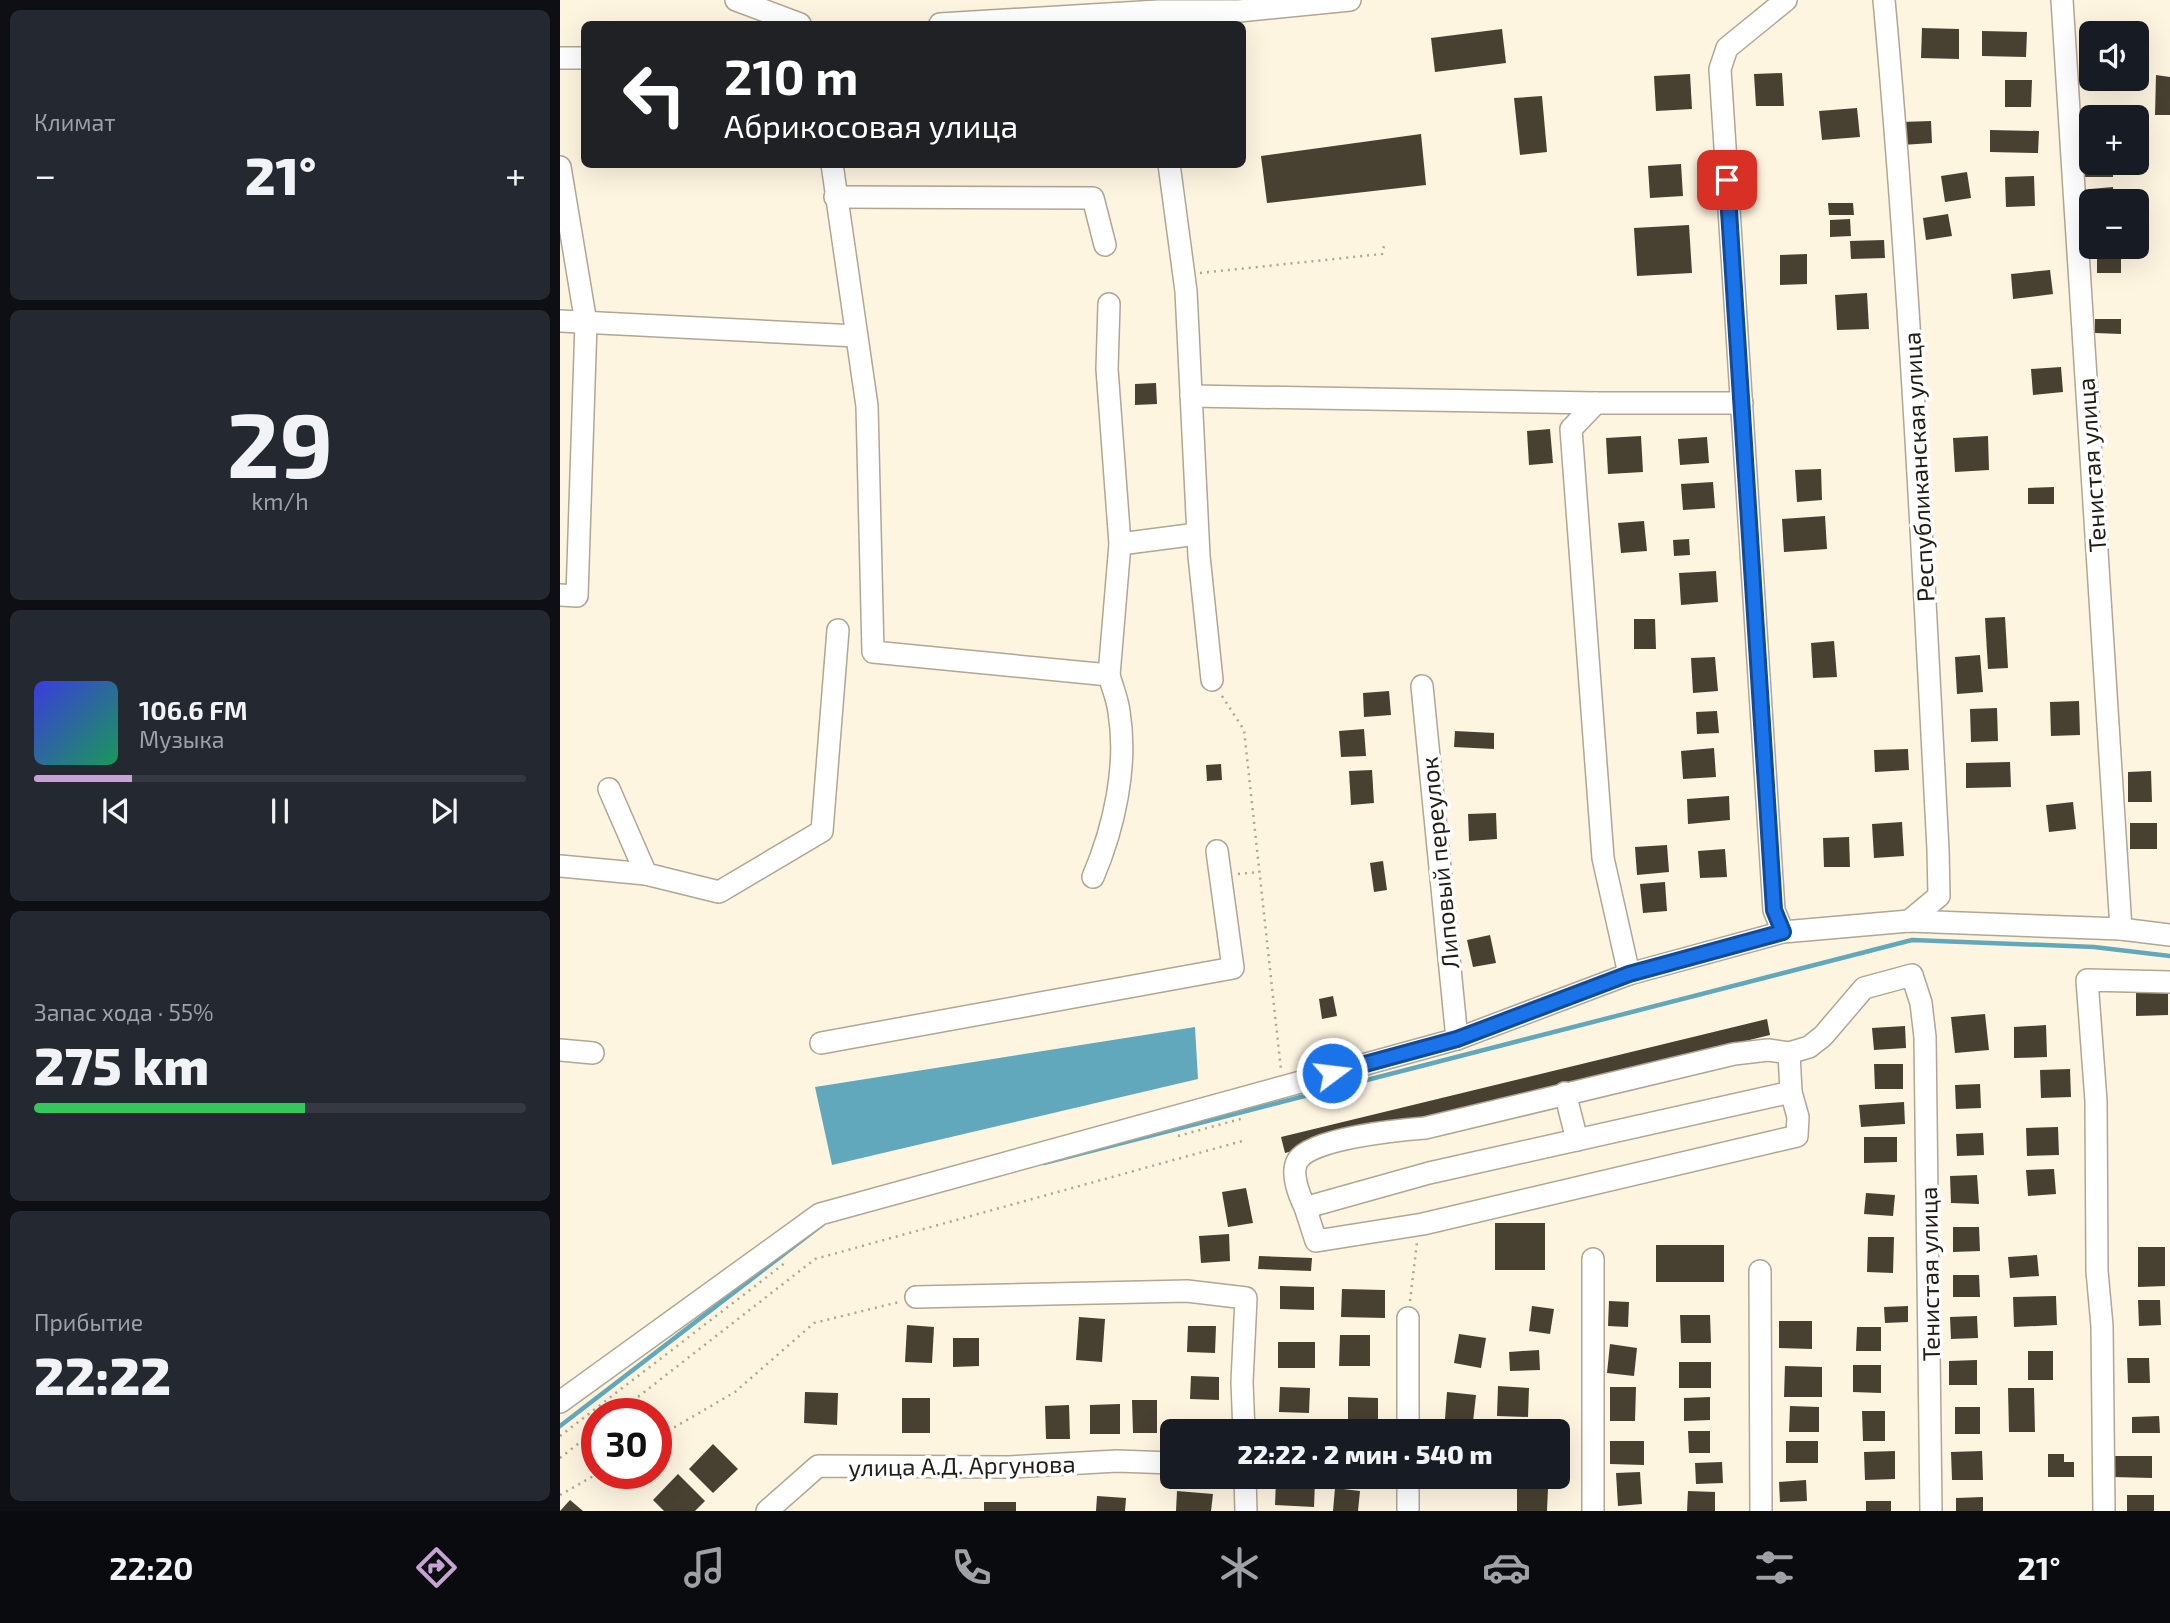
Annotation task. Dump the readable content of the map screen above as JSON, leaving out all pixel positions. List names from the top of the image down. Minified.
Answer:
{"streets":{"street":["Тенистая улица","Республиканская улица","Липовый переулок","улица А.Д. Аргунова"]},"page":{"tile":["Климат",["29","km/h"],["Запас хода · 55%","275 km"],["Прибытие","22:22"]],"map_buttons":["+","−"],"turn":["210 m","Абрикосовая улица"],"heat":["−","21°","+"],"song":["106.6 FM","Музыка"],"limit":"30","trip":"22:22 · 2 мин · 540 m","tabs":["22:20","21°"]}}
